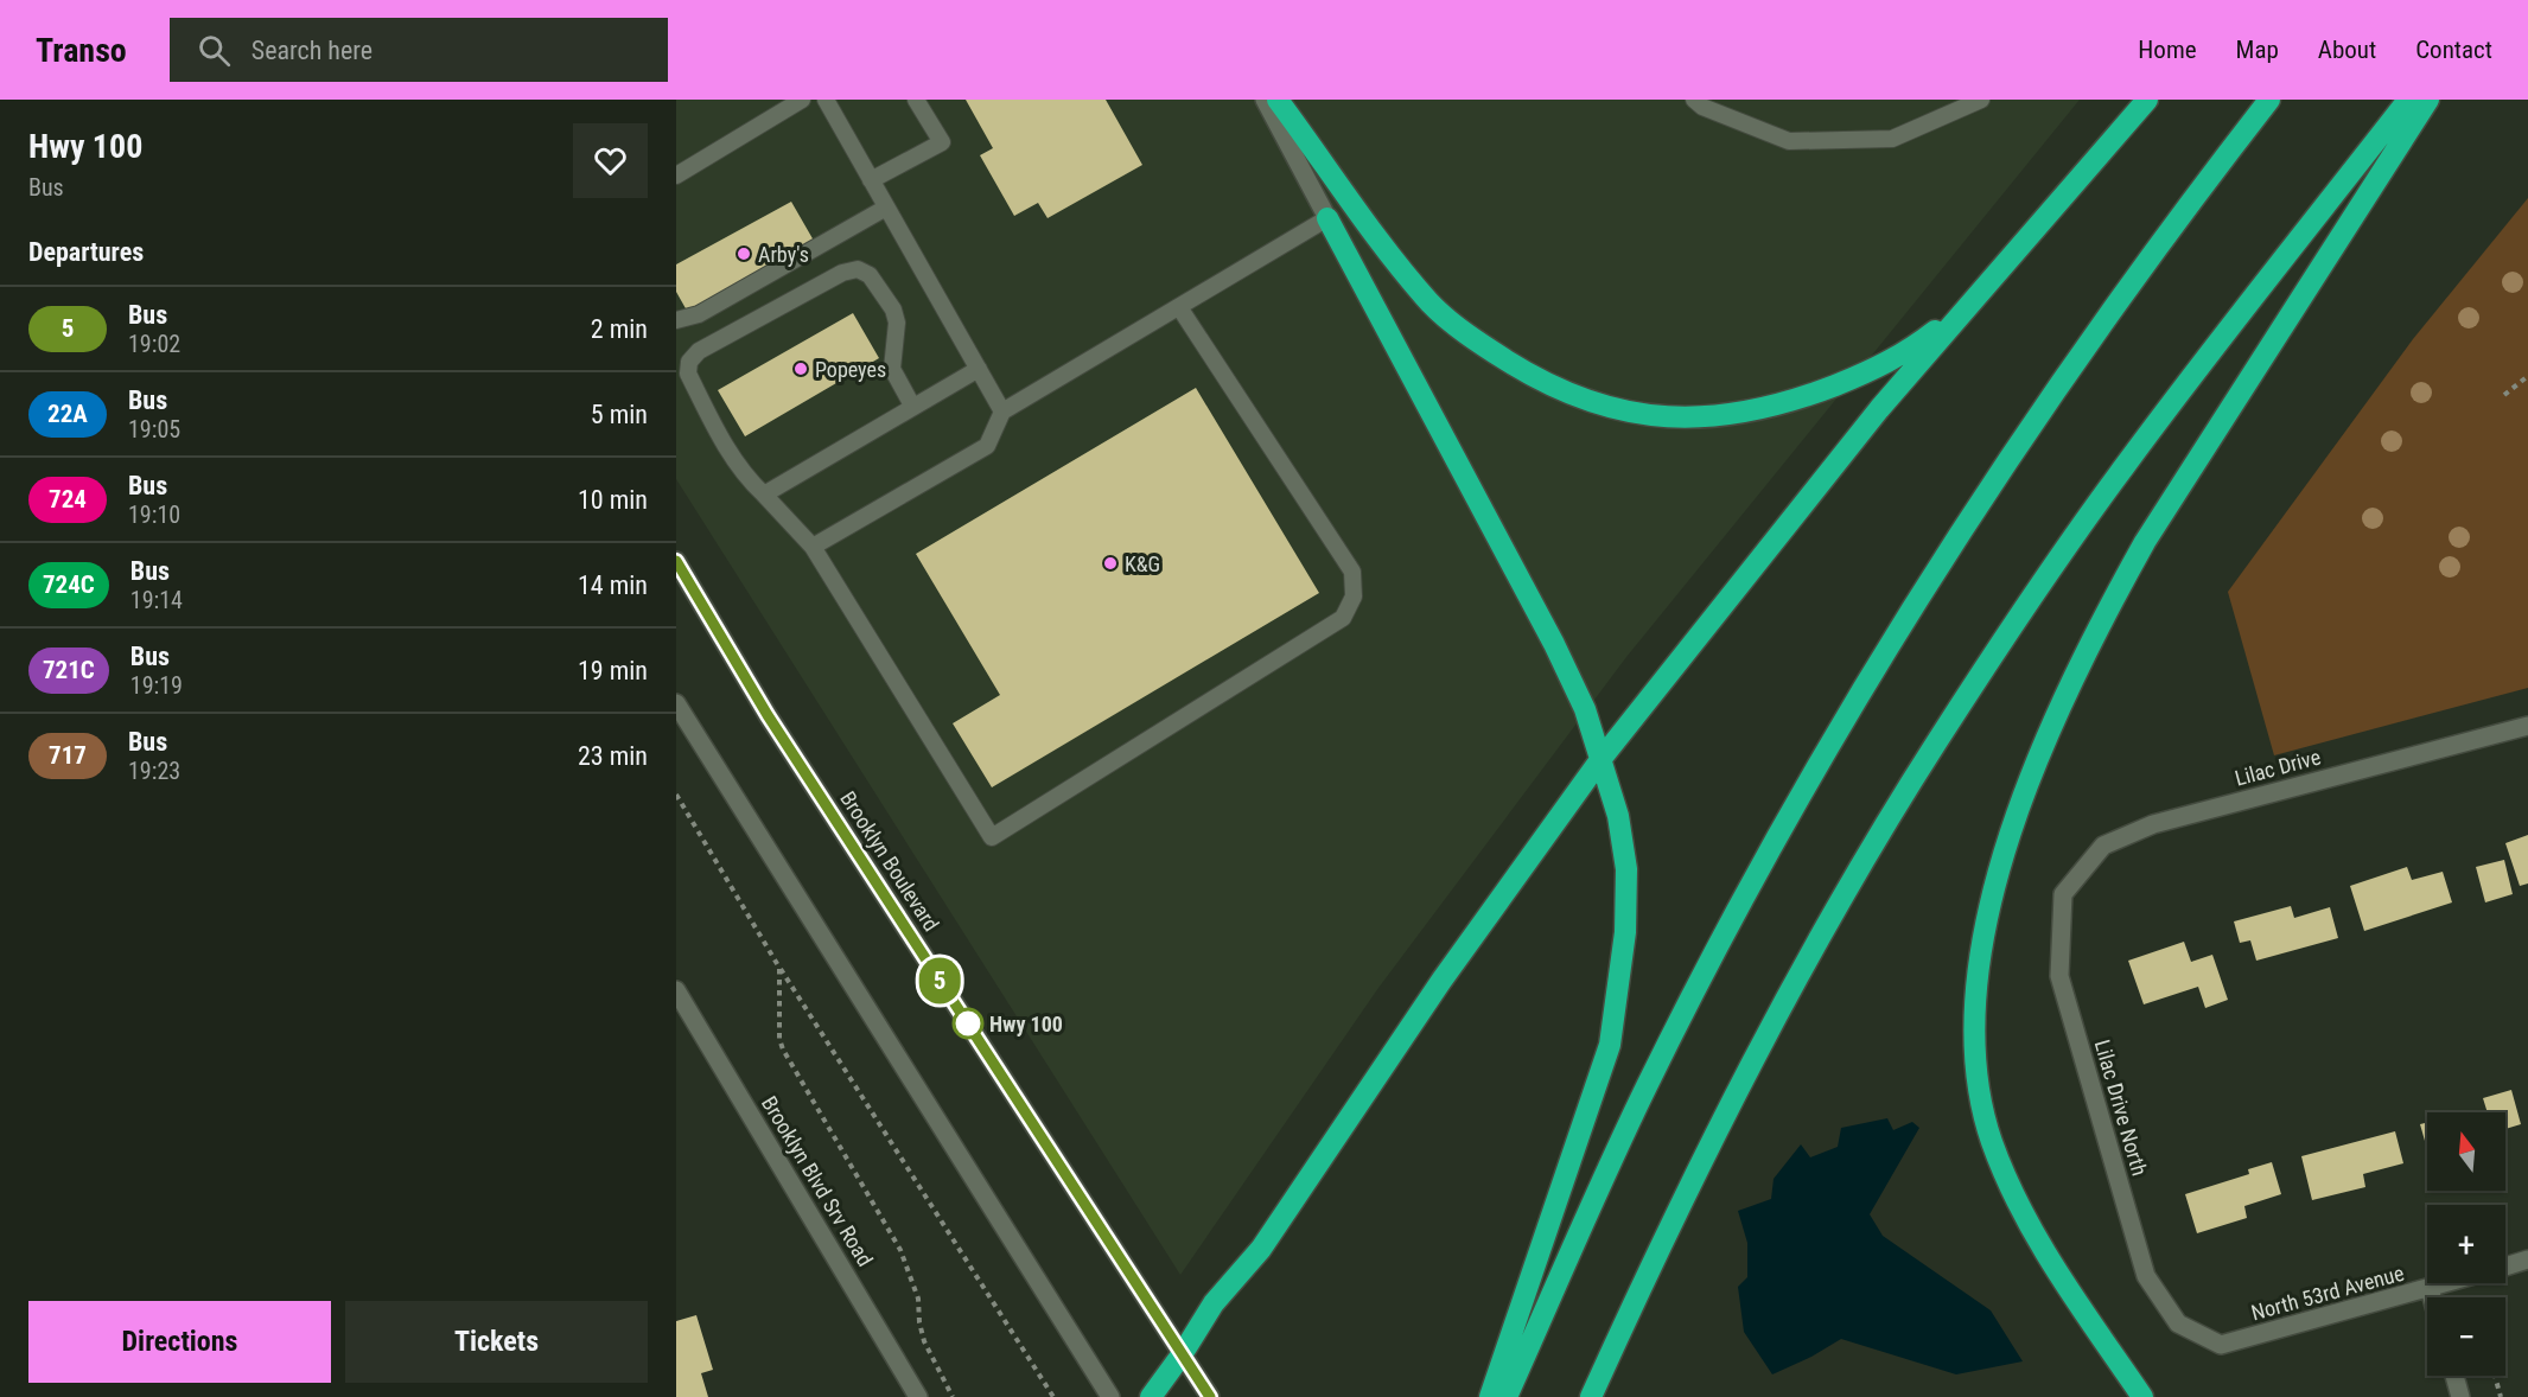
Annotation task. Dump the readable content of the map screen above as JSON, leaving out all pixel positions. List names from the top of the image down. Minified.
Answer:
{"streets":{"street":["Lilac Drive","Brooklyn Boulevard","Lilac Drive North","Brooklyn Blvd Srv Road","North 53rd Avenue"]},"crossings":[["Lilac Drive","Lilac Drive North"],["Lilac Drive North","North 53rd Avenue"]],"places":["Arby's","Popeyes","K&G","Hwy 100"],"lines":["bus line 5"],"north":"top","page":{"header":"Transo","search":"Search here","nav":["Home","Map","About","Contact"],"heading":[["Hwy 100","Bus"],"Departures"],"on_map":"5","list":[{"mark":"5","name":"Bus","note":"19:02","value":"2 min"},{"mark":"22A","name":"Bus","note":"19:05","value":"5 min"},{"mark":"724","name":"Bus","note":"19:10","value":"10 min"},{"mark":"724C","name":"Bus","note":"19:14","value":"14 min"},{"mark":"721C","name":"Bus","note":"19:19","value":"19 min"},{"mark":"717","name":"Bus","note":"19:23","value":"23 min"}],"map_buttons":["+","−"],"buttons":["Directions","Tickets"]}}
